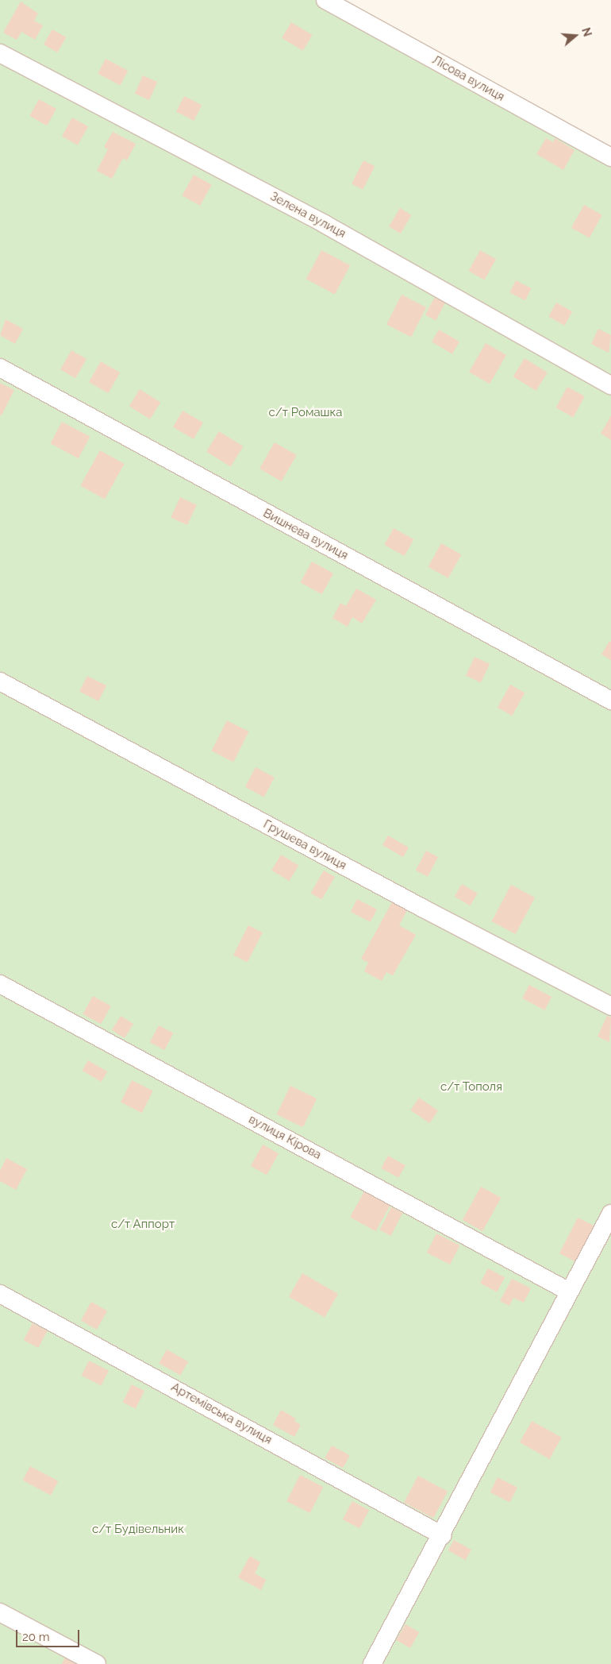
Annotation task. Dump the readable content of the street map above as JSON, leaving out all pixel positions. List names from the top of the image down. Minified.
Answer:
{"streets":{"street":["Лісова вулиця","Зелена вулиця","Вишнева вулиця","Грушева вулиця","вулиця Кірова","Артемівська вулиця"]},"parks":["с/т Ромашка","с/т Тополя","с/т Аппорт","с/т Будівельник"],"scale_bar":"20 m","north":"right"}
